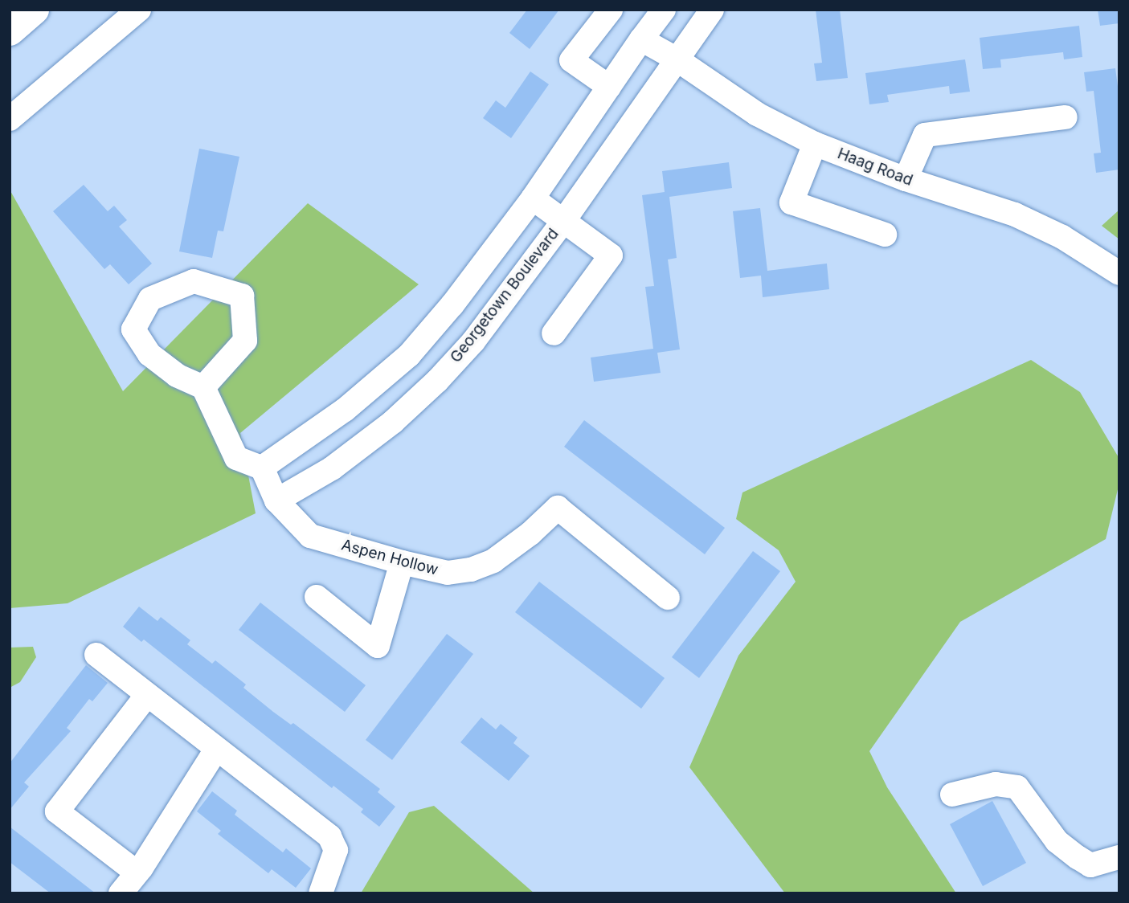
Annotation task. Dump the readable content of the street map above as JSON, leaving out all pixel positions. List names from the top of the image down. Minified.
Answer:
{"streets":{"street":["Haag Road","Georgetown Boulevard","Aspen Hollow"]},"crossings":[["Haag Road","Georgetown Boulevard"],["Georgetown Boulevard","Aspen Hollow"]]}
